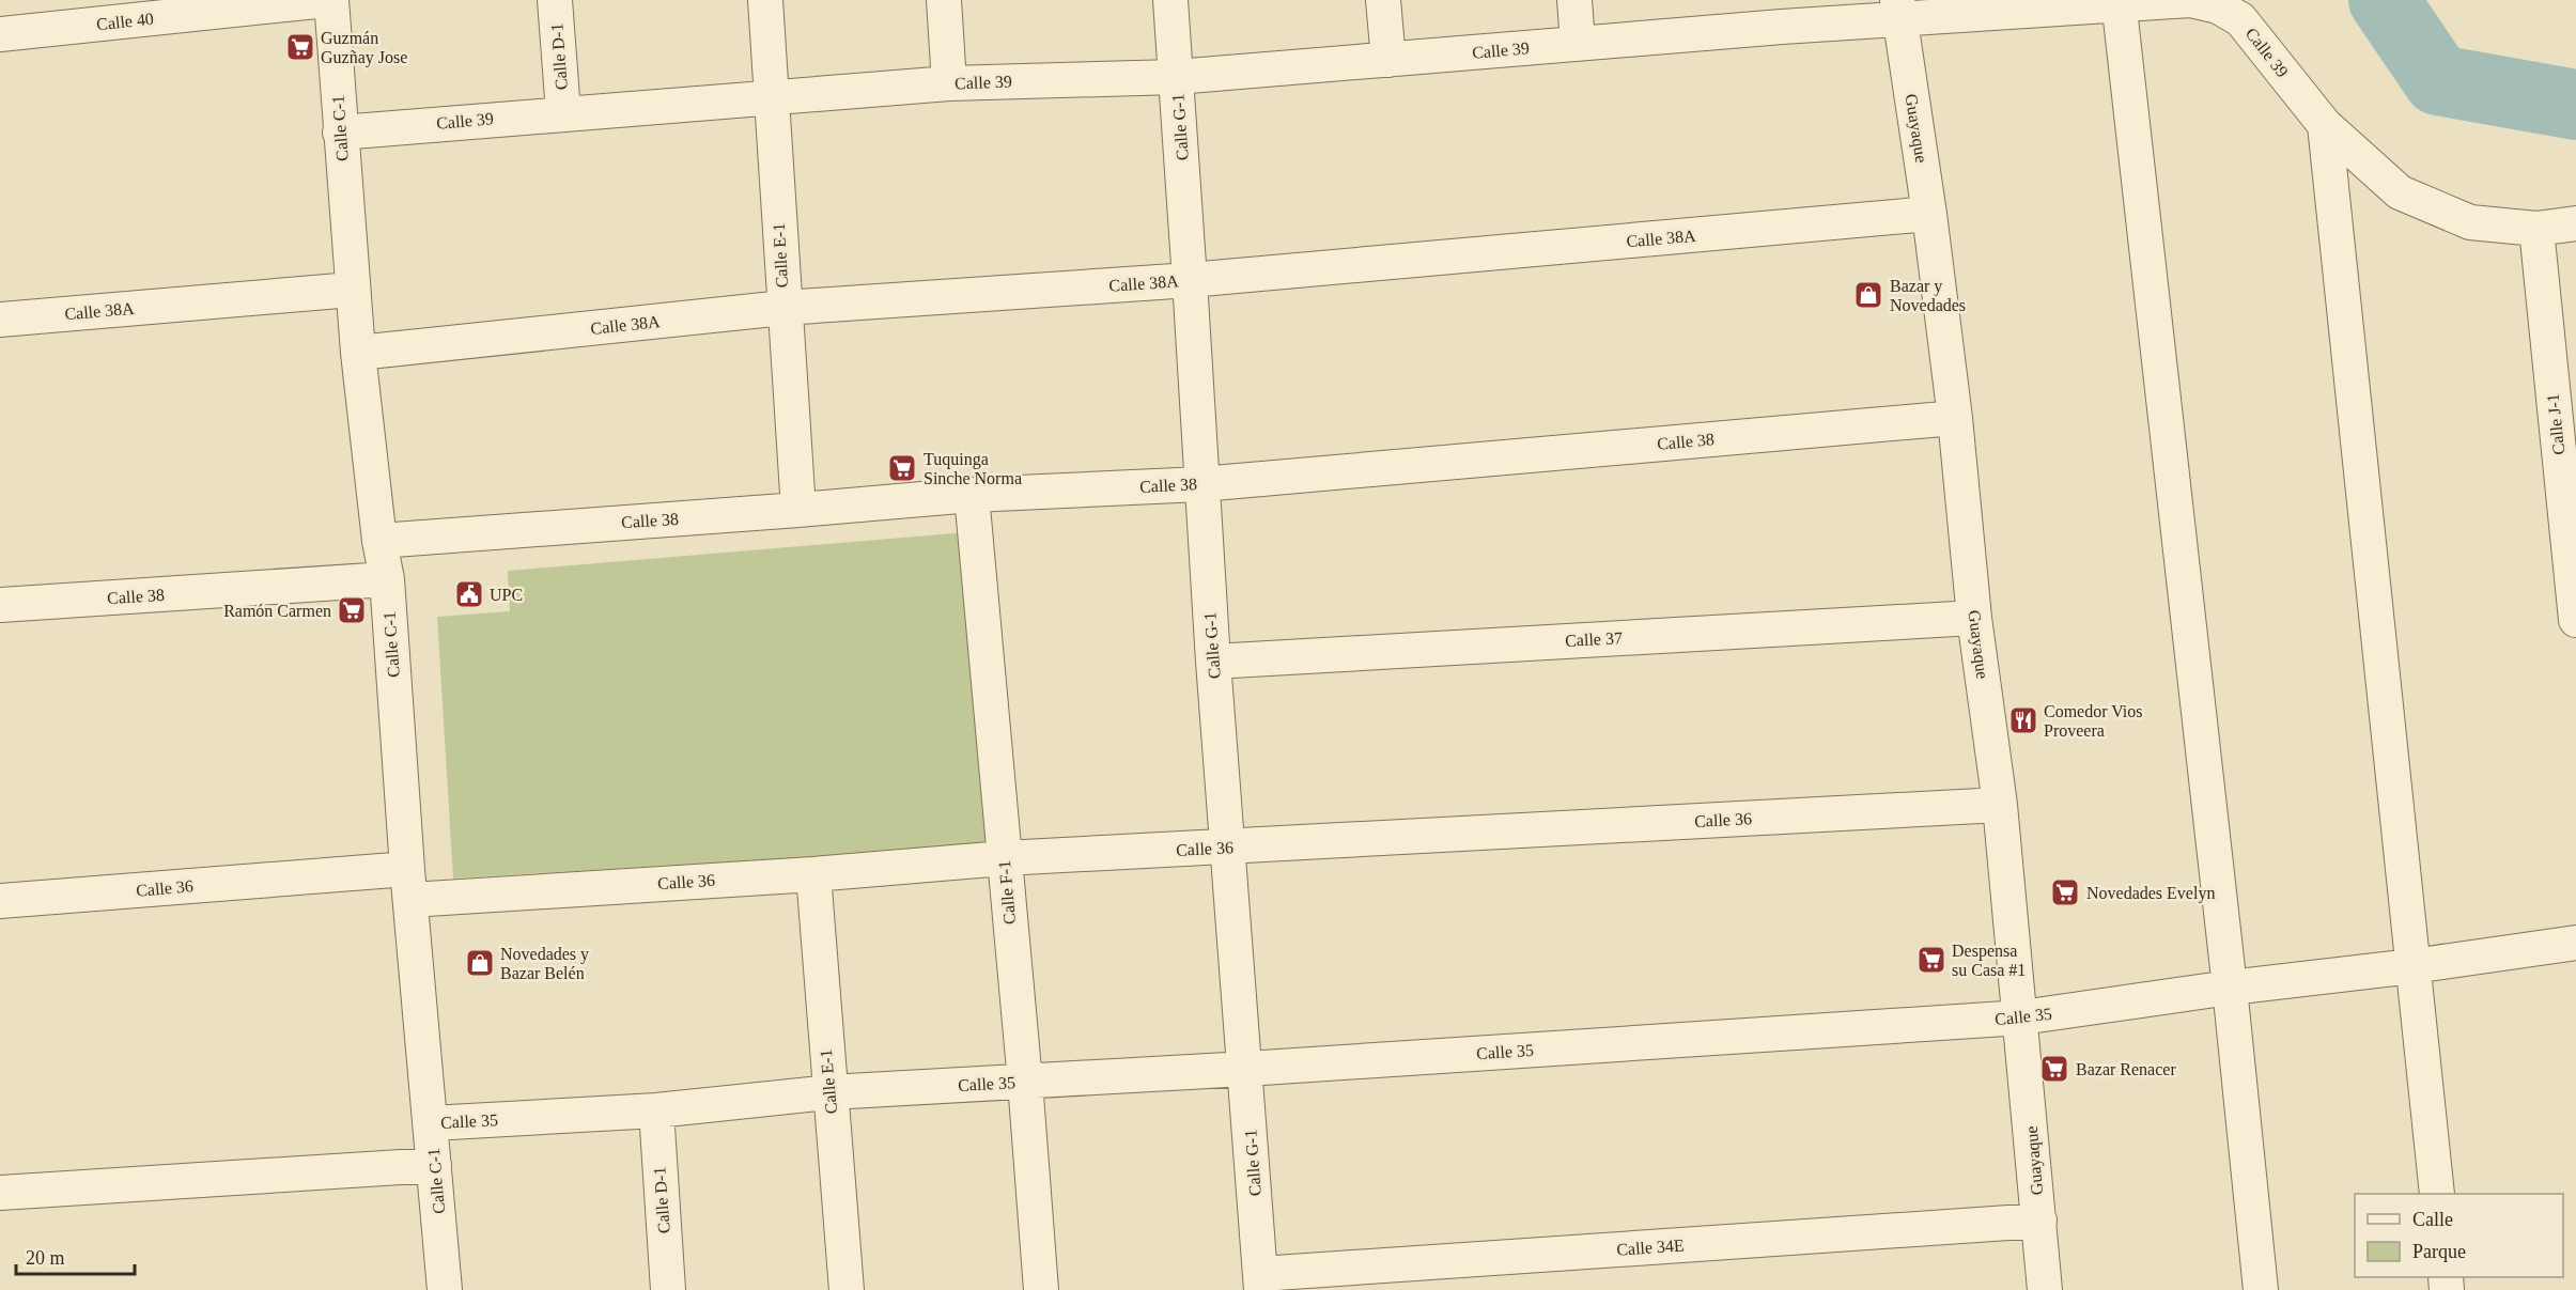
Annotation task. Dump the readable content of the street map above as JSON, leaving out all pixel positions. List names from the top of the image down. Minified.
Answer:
{"streets":{"street":["Calle 40","Calle 39","Calle D-1","Calle G-1","Calle C-1","Guayaque","Calle 38A","Calle E-1","Calle J-1","Calle 38","Calle 37","Calle 36","Calle F-1","Calle 35","Calle 34E"]},"crossings":[["Calle 40","Calle C-1"],["Calle 39","Calle D-1"],["Calle 39","Calle G-1"],["Calle 39","Calle C-1"],["Calle 39","Guayaque"],["Calle 39","Calle E-1"],["Calle 39","Calle J-1"],["Calle D-1","Calle 35"],["Calle G-1","Calle 38A"],["Calle G-1","Calle 38"],["Calle G-1","Calle 37"],["Calle G-1","Calle 36"],["Calle G-1","Calle 35"],["Calle G-1","Calle 34E"],["Calle C-1","Calle 38A"],["Calle C-1","Calle 38"],["Calle C-1","Calle 36"],["Calle C-1","Calle 35"],["Guayaque","Calle 38A"],["Guayaque","Calle 38"],["Guayaque","Calle 37"],["Guayaque","Calle 36"],["Guayaque","Calle 35"],["Guayaque","Calle 34E"],["Calle 38A","Calle E-1"],["Calle E-1","Calle 38"],["Calle E-1","Calle 36"],["Calle E-1","Calle 35"],["Calle 38","Calle F-1"],["Calle 36","Calle F-1"],["Calle F-1","Calle 35"]],"places":{"supermarket":["Guzmán Guzñay Jose","Tuquinga Sinche Norma","Ramón Carmen","Novedades Evelyn","Despensa su Casa #1","Bazar Renacer"],"shop":["Bazar y Novedades","Novedades y Bazar Belén"],"public building":["UPC"],"restaurant":["Comedor Vios Proveera"]},"legend":["Calle","Parque"],"scale_bar":"20 m"}
